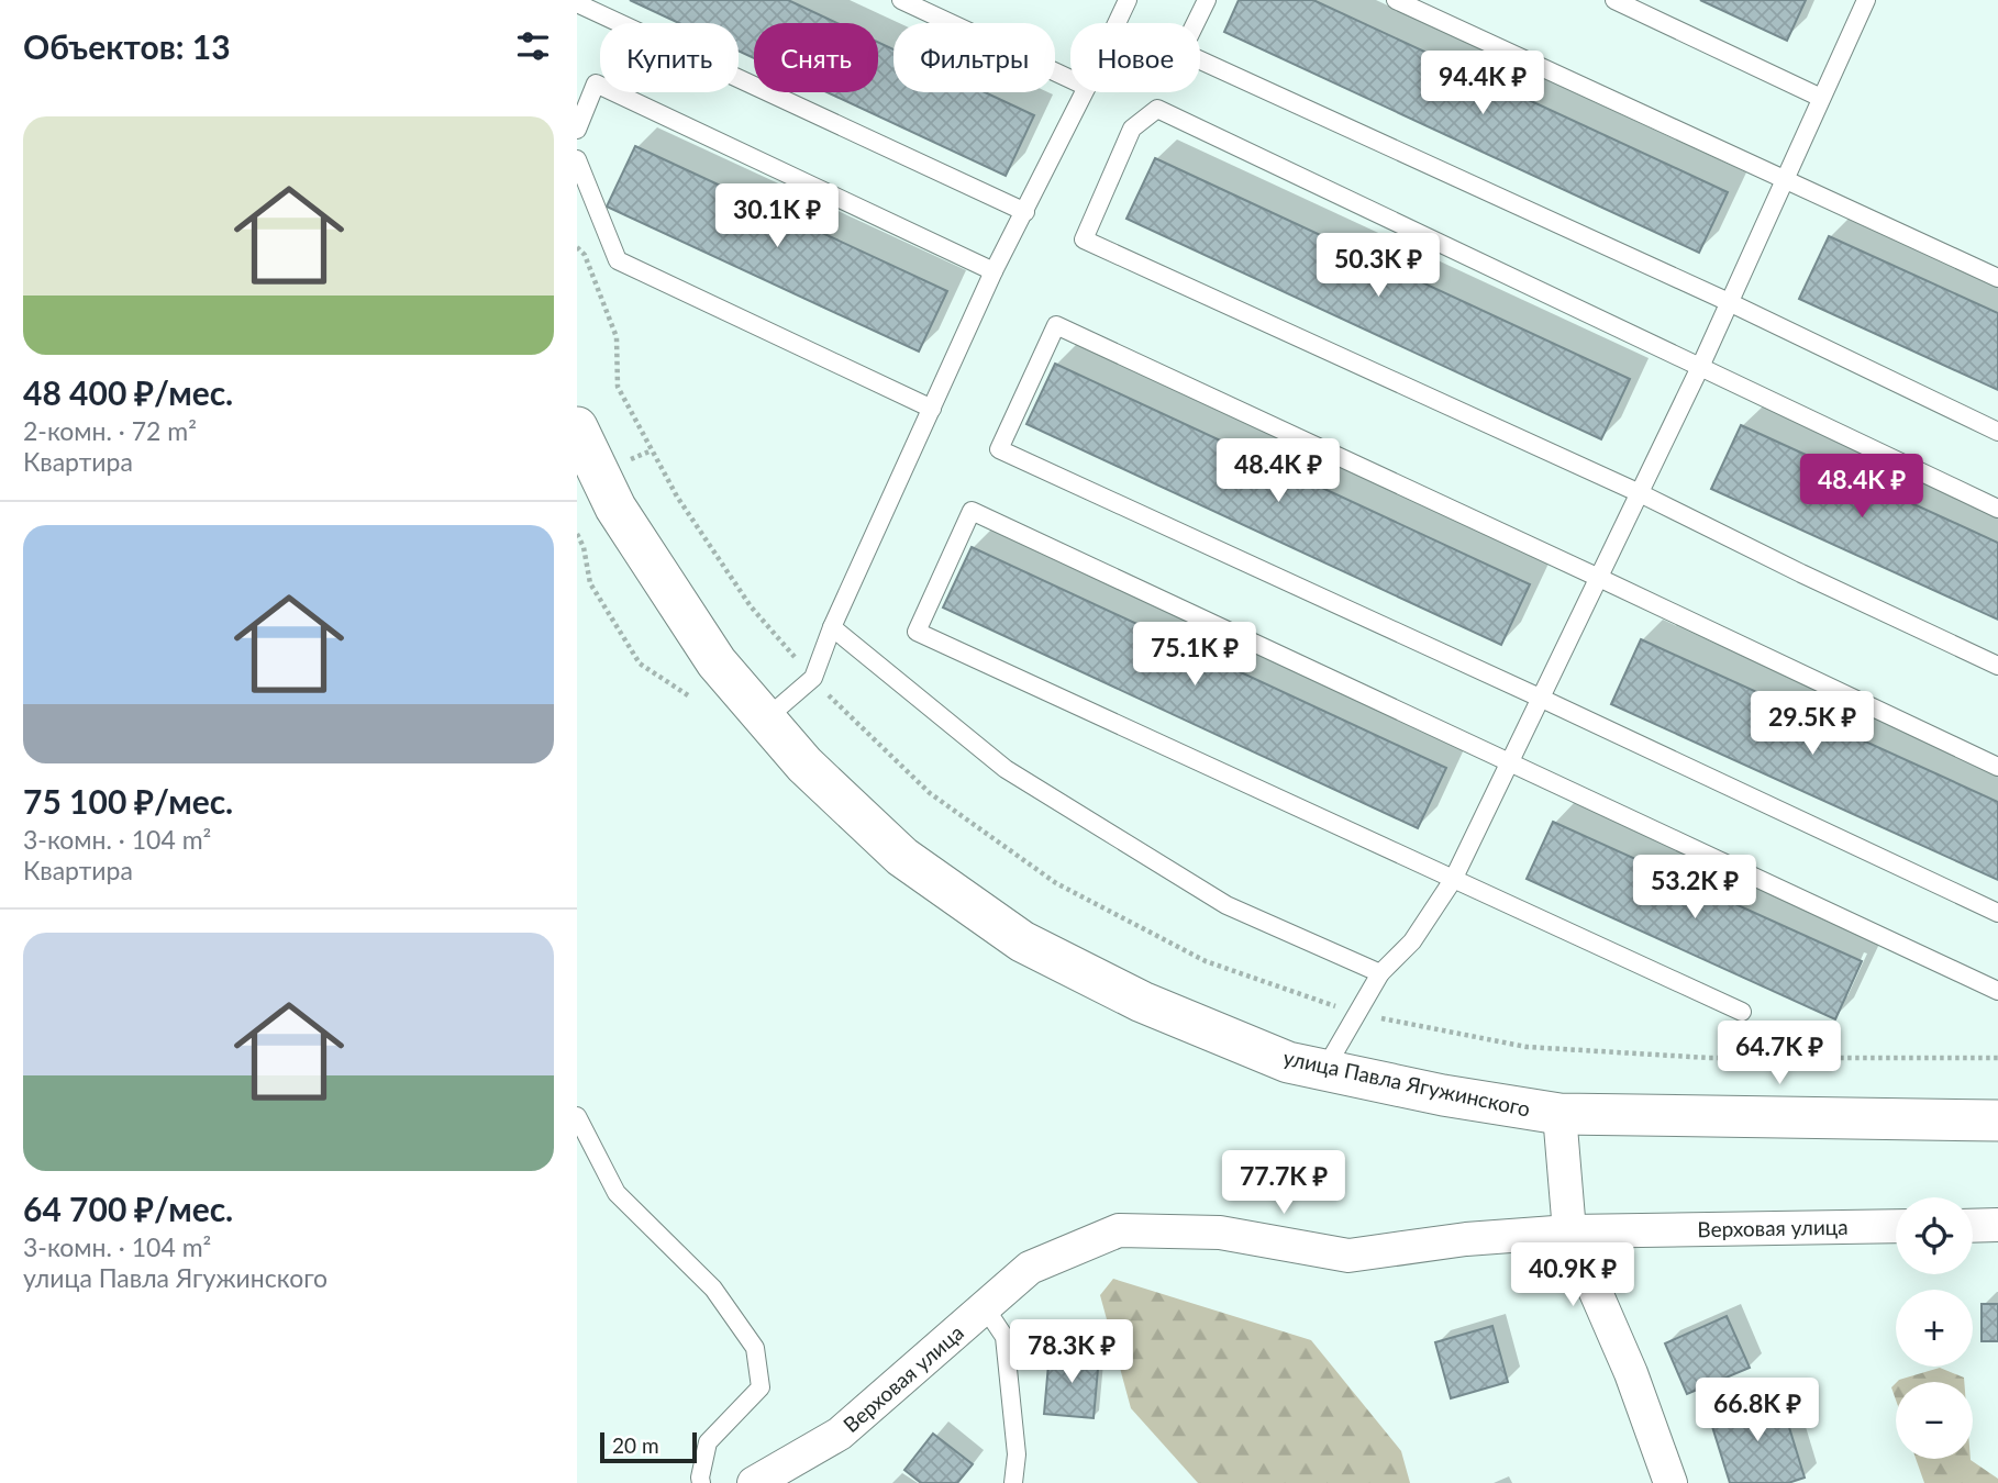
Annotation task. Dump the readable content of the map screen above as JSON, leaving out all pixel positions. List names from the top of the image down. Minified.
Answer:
{"streets":{"street":["улица Павла Ягужинского","Верховая улица"]},"scale_bar":"20 m","page":{"heading":"Объектов: 13","chip":["Купить","Снять","Фильтры","Новое"],"price":["94.4K ₽","30.1K ₽","50.3K ₽","48.4K ₽","48.4K ₽","75.1K ₽","29.5K ₽","53.2K ₽","64.7K ₽","77.7K ₽","40.9K ₽","78.3K ₽","66.8K ₽"],"list":[{"name":"48 400 ₽/мес.","note":"2-комн. · 72 m² · Квартира"},{"name":"75 100 ₽/мес.","note":"3-комн. · 104 m² · Квартира"},{"name":"64 700 ₽/мес.","note":"3-комн. · 104 m² · улица Павла Ягужинского"}],"map_buttons":["+","−"],"scale":"20 m"}}
